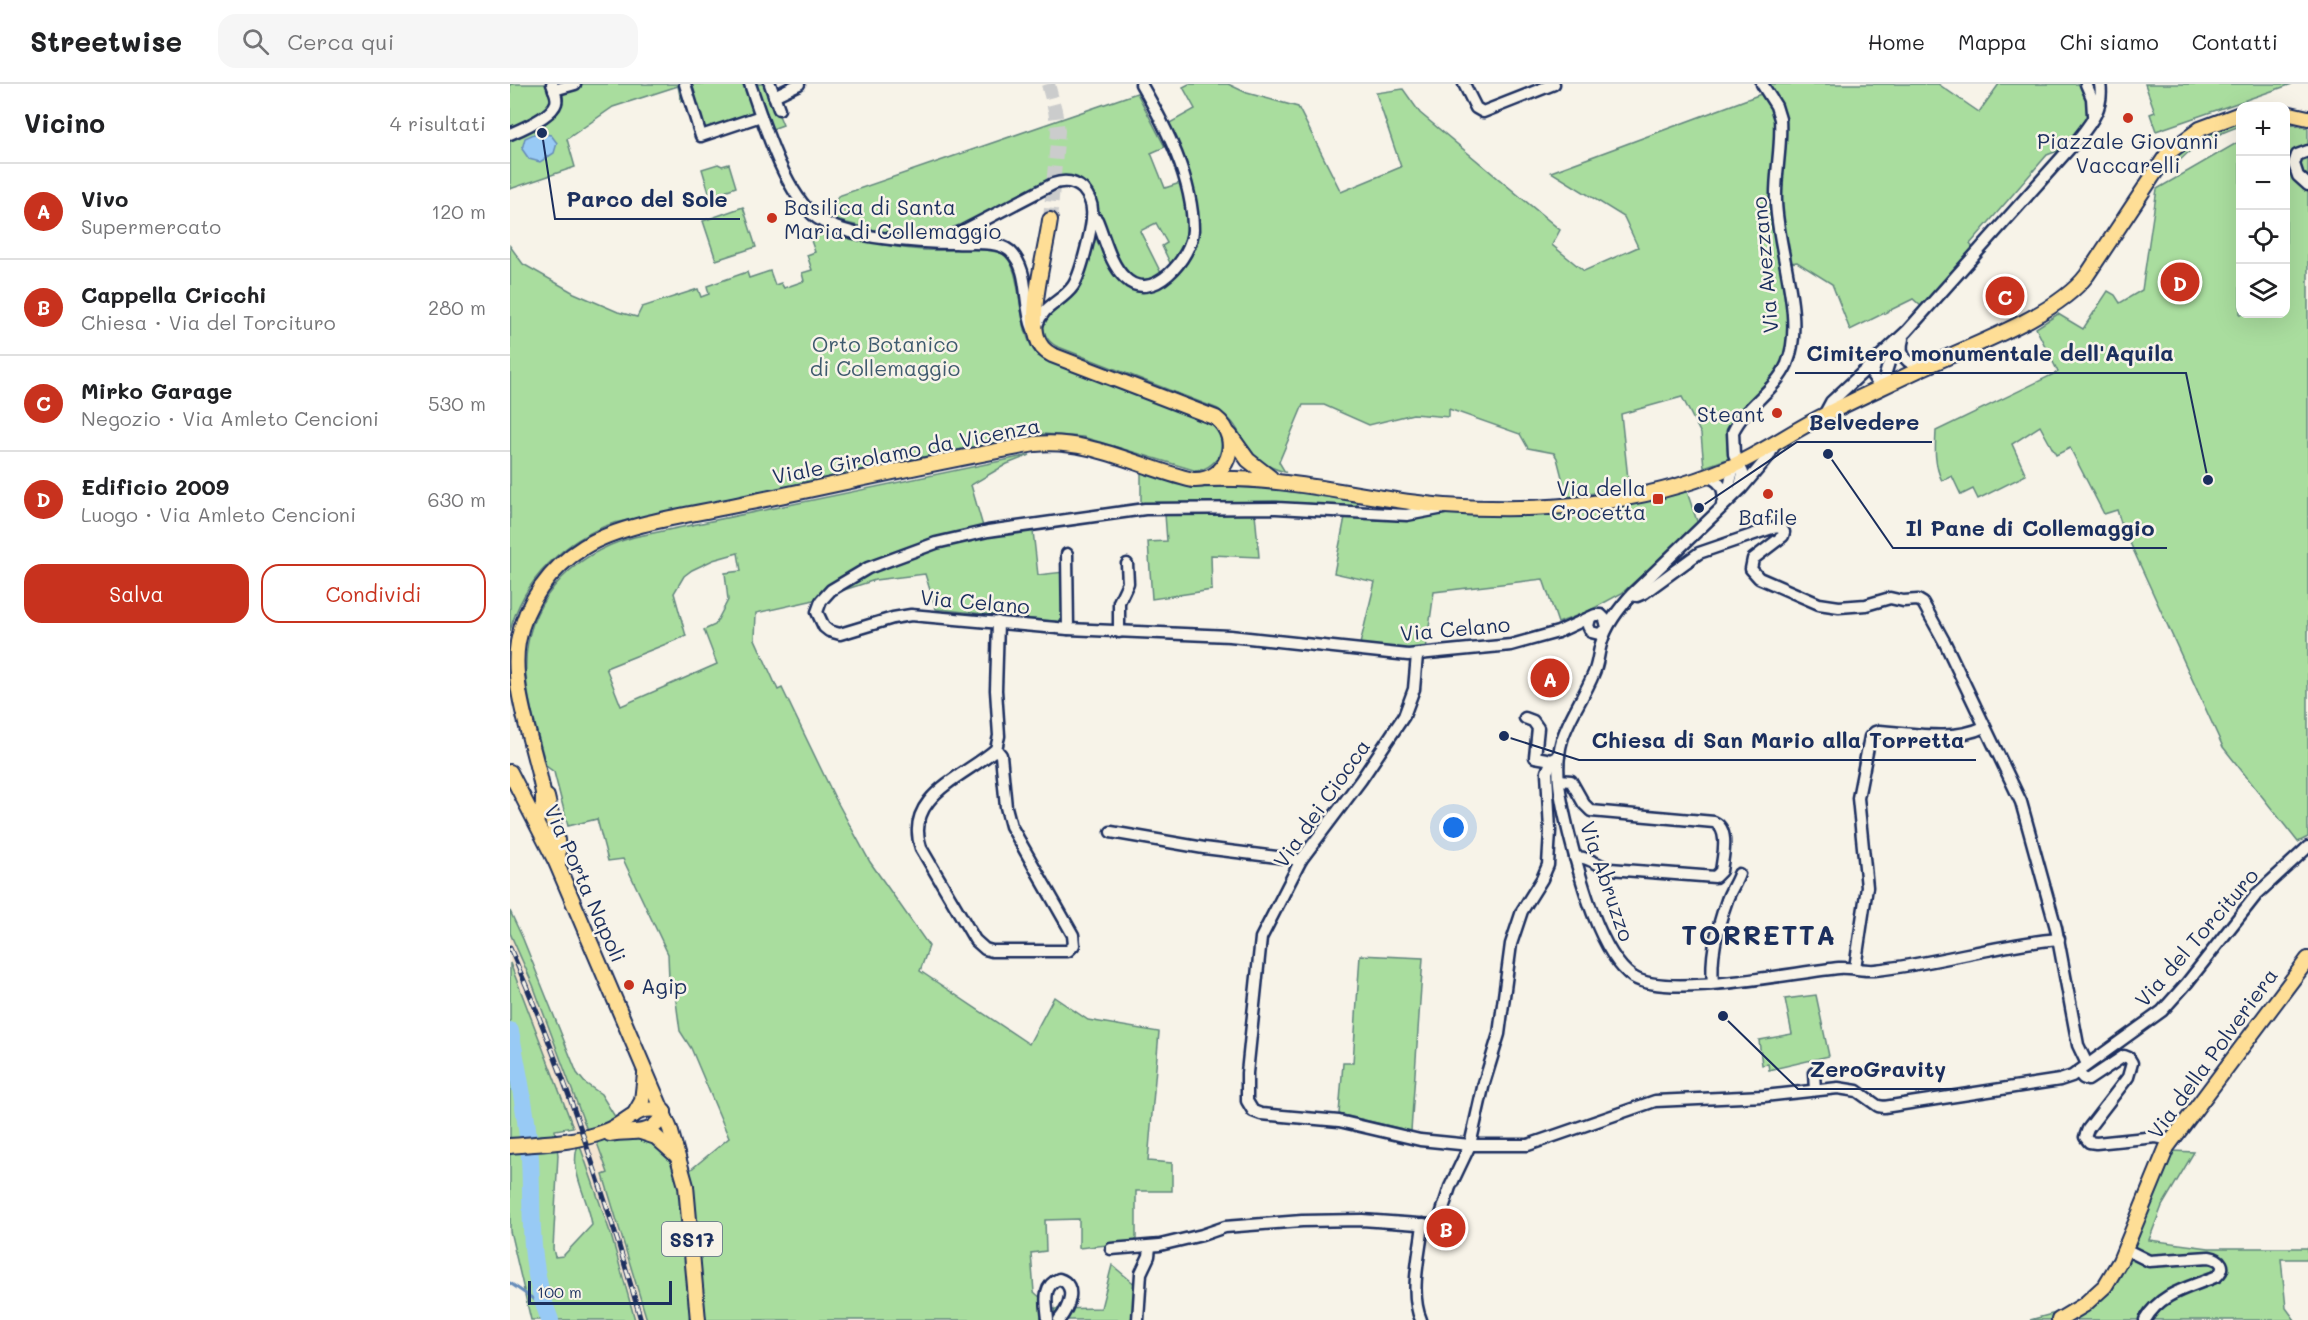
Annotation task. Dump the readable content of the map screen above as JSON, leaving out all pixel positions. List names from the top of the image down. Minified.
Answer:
{"streets":{"main road":["Viale Girolamo da Vicenza","Via Porta Napoli","Via della Polveriera","SS17"],"street":["Via Avezzano","Via Celano","Via dei Ciocca","Via Abruzzo","Via del Torcituro"]},"crossings":[["Via Avezzano","Via Celano"],["Viale Girolamo da Vicenza","Via Porta Napoli"],["Via Celano","Via dei Ciocca"],["Via dei Ciocca","Via del Torcituro"],["Via Porta Napoli","SS17"]],"districts":["TORRETTA"],"parks":["Orto Botanico di Collemaggio"],"places":{"other":["Piazzale Giovanni Vaccarelli","Parco del Sole","Basilica di Santa Maria di Collemaggio","Steant","Il Pane di Collemaggio","Cimitero monumentale dell'Aquila","Bafile","Belvedere","Chiesa di San Mario alla Torretta","Agip","ZeroGravity"],"transit":["Via della Crocetta"]},"scale_bar":"100 m","page":{"header":"Streetwise","search":"Cerca qui","nav":["Home","Mappa","Chi siamo","Contatti"],"heading":["Vicino","4 risultati"],"map_buttons":["+","−"],"list":[{"mark":"A","name":"Vivo","note":"Supermercato","value":"120 m"},{"mark":"B","name":"Cappella Cricchi","note":"Chiesa · Via del Torcituro","value":"280 m"},{"mark":"C","name":"Mirko Garage","note":"Negozio · Via Amleto Cencioni","value":"530 m"},{"mark":"D","name":"Edificio 2009","note":"Luogo · Via Amleto Cencioni","value":"630 m"}],"pins":["D","C","A","B"],"buttons":["Salva","Condividi"],"scale":"100 m"}}
